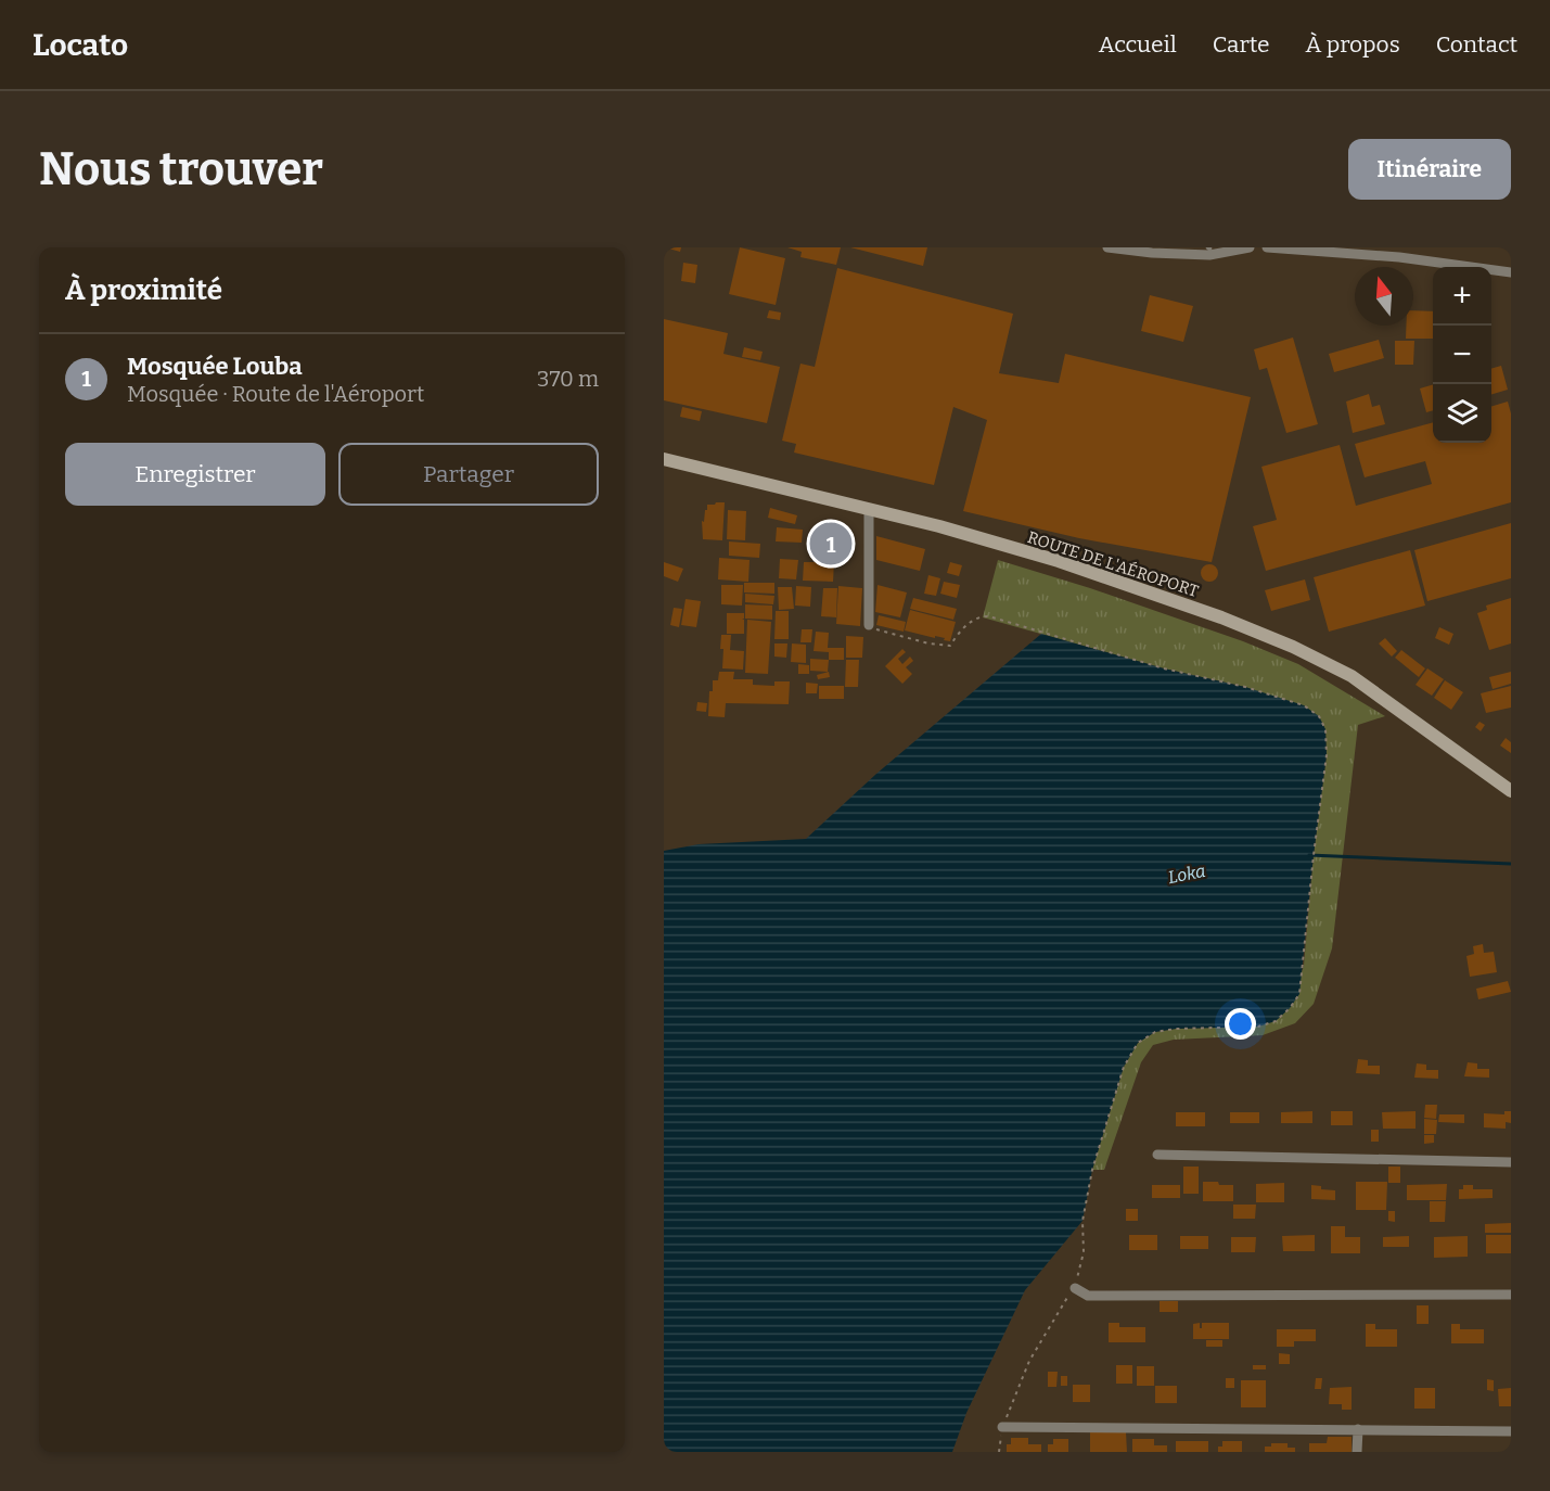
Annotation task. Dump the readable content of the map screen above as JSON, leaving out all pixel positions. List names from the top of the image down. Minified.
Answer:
{"streets":{"main road":["ROUTE DE L'AÉROPORT"]},"water":["Loka"],"north":"top","page":{"header":"Locato","nav":["Accueil","Carte","À propos","Contact"],"buttons":["Itinéraire",["Enregistrer","Partager"]],"title":"Nous trouver","heading":"À proximité","map_buttons":["+","−"],"list":[{"mark":"1","name":"Mosquée Louba","note":"Mosquée · Route de l'Aéroport","value":"370 m"}],"pins":"1"}}
